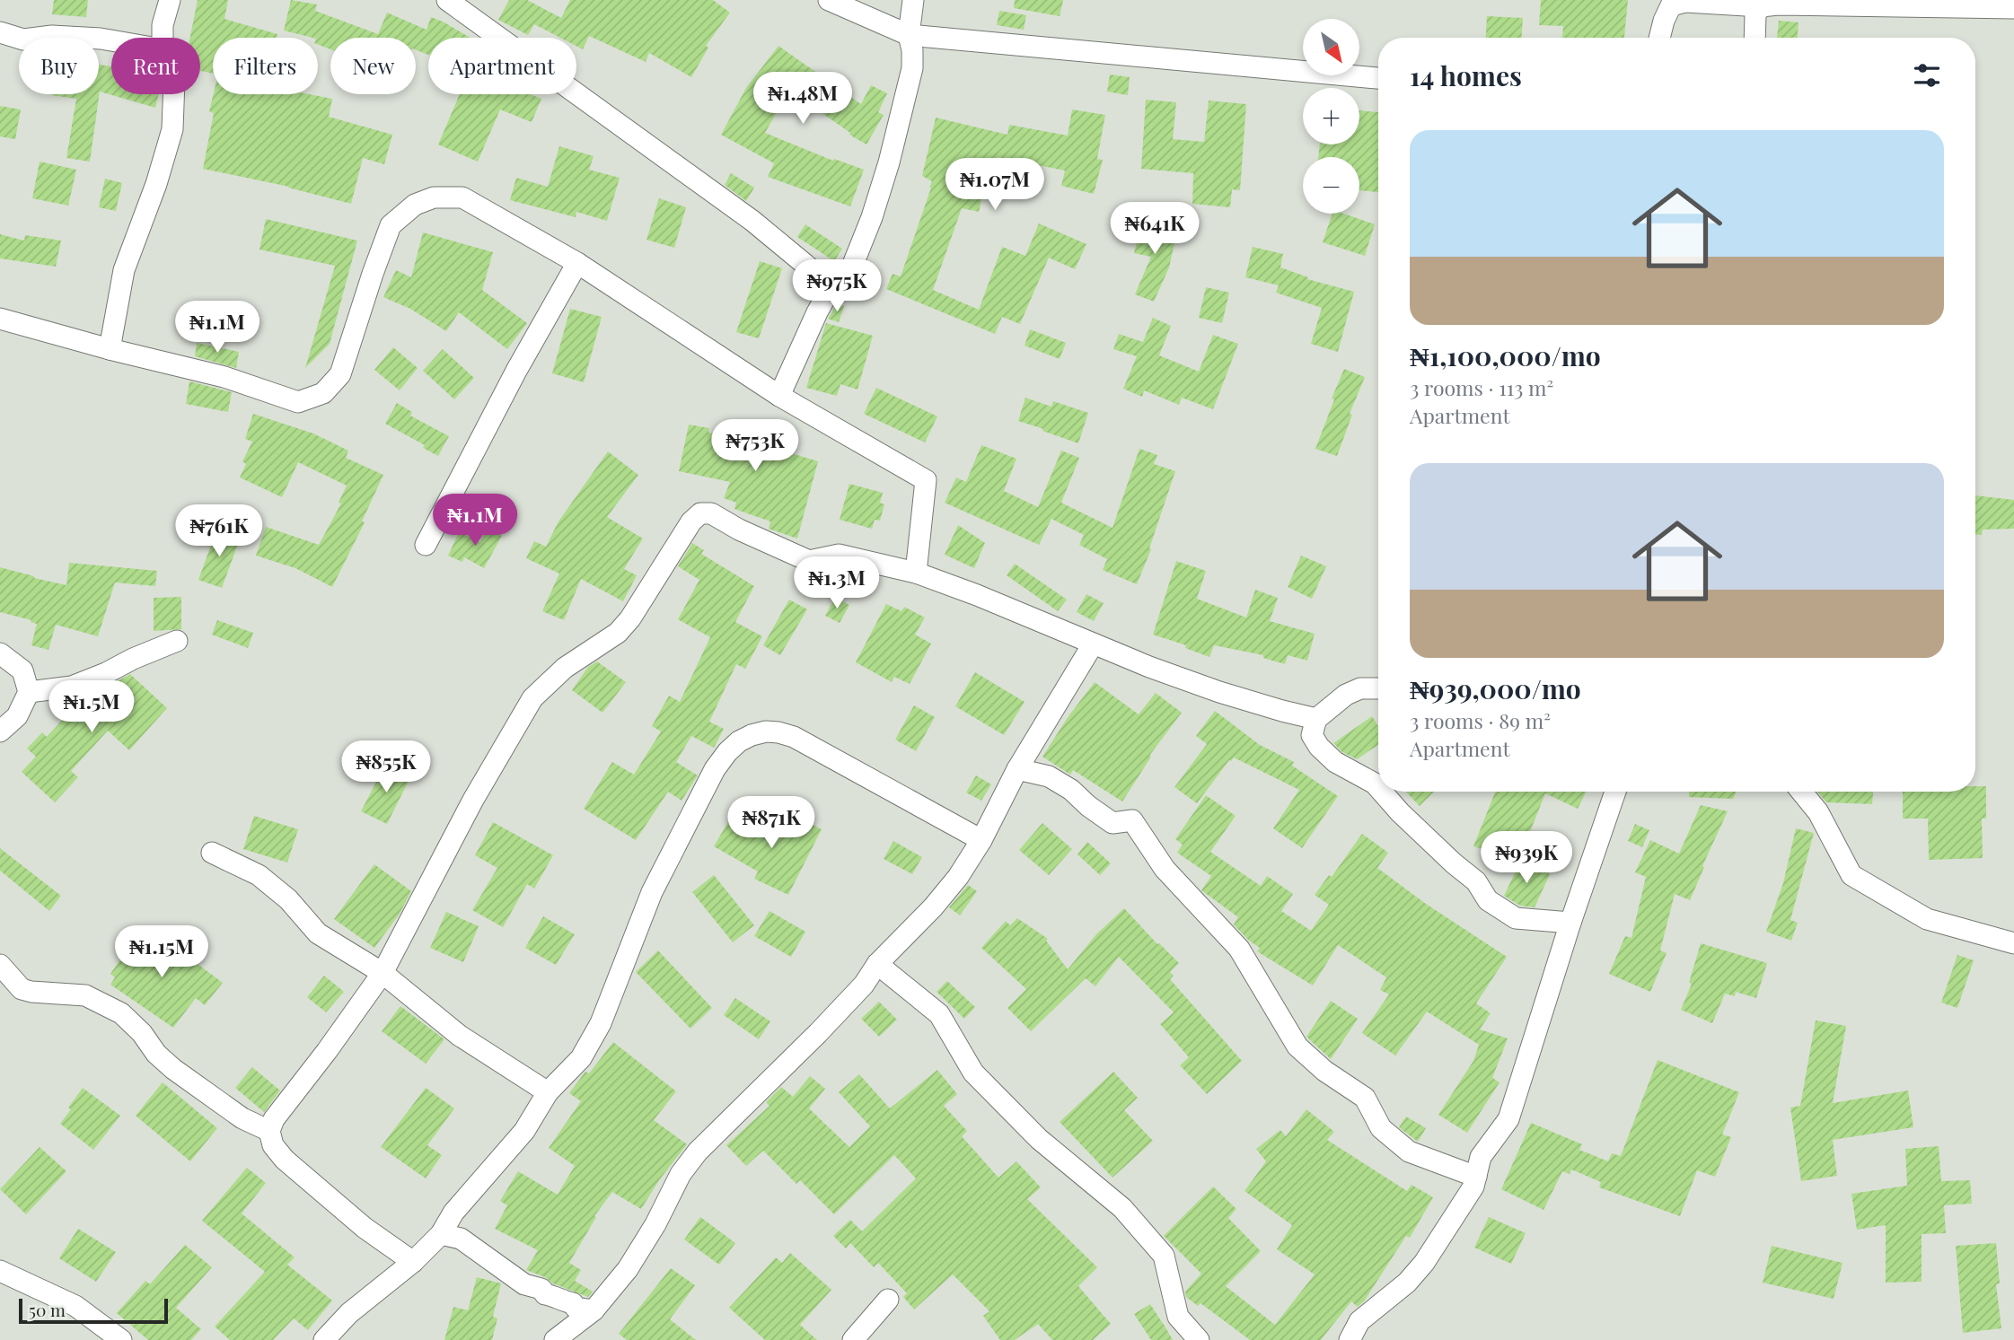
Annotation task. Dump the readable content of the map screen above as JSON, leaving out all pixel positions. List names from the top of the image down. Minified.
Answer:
{"scale_bar":"50 m","north":"bottom right","page":{"map_buttons":["+","−"],"chip":["Buy","Rent","Filters","New","Apartment"],"heading":"14 homes","price":["₦1.48M","₦1.07M","₦641K","₦975K","₦1.1M","₦753K","₦1.1M","₦761K","₦1.3M","₦1.5M","₦855K","₦871K","₦939K","₦1.15M"],"list":[{"name":"₦1,100,000/mo","note":"3 rooms · 113 m² · Apartment"},{"name":"₦939,000/mo","note":"3 rooms · 89 m² · Apartment"}],"scale":"50 m"}}
